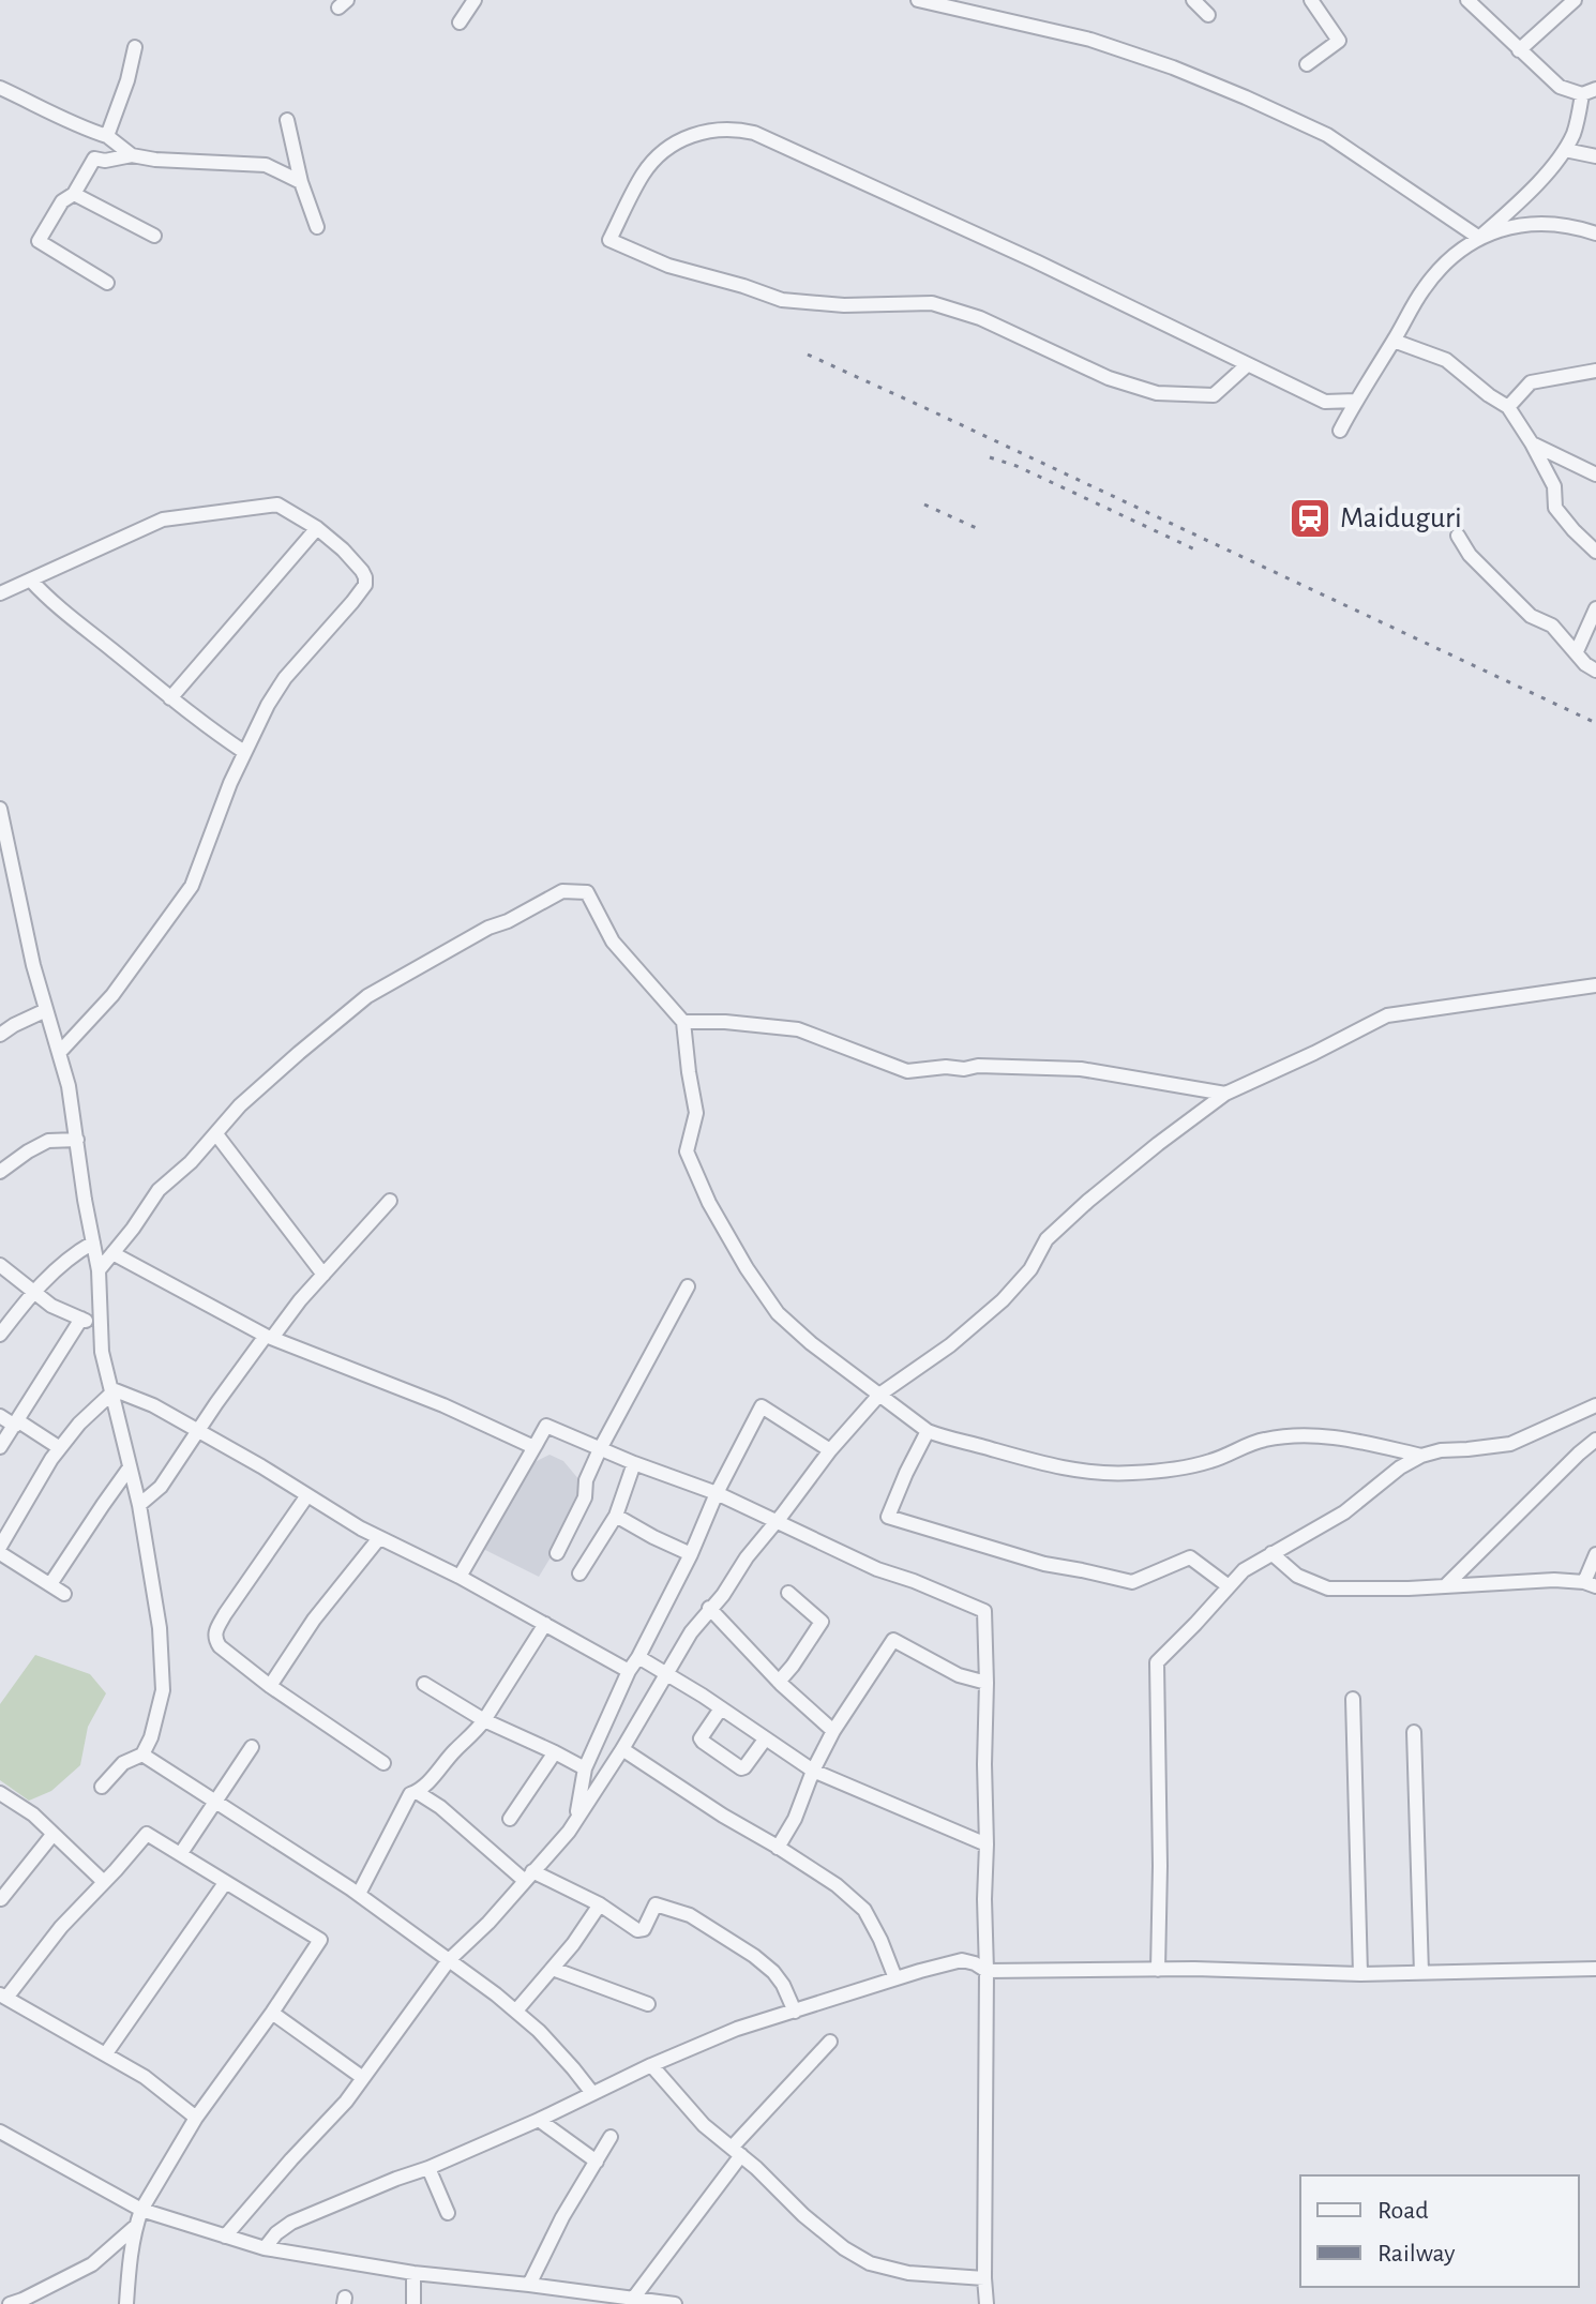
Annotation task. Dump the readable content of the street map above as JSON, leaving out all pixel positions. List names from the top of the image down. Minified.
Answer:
{"places":{"station":["Maiduguri"]},"legend":["Road","Railway"]}
